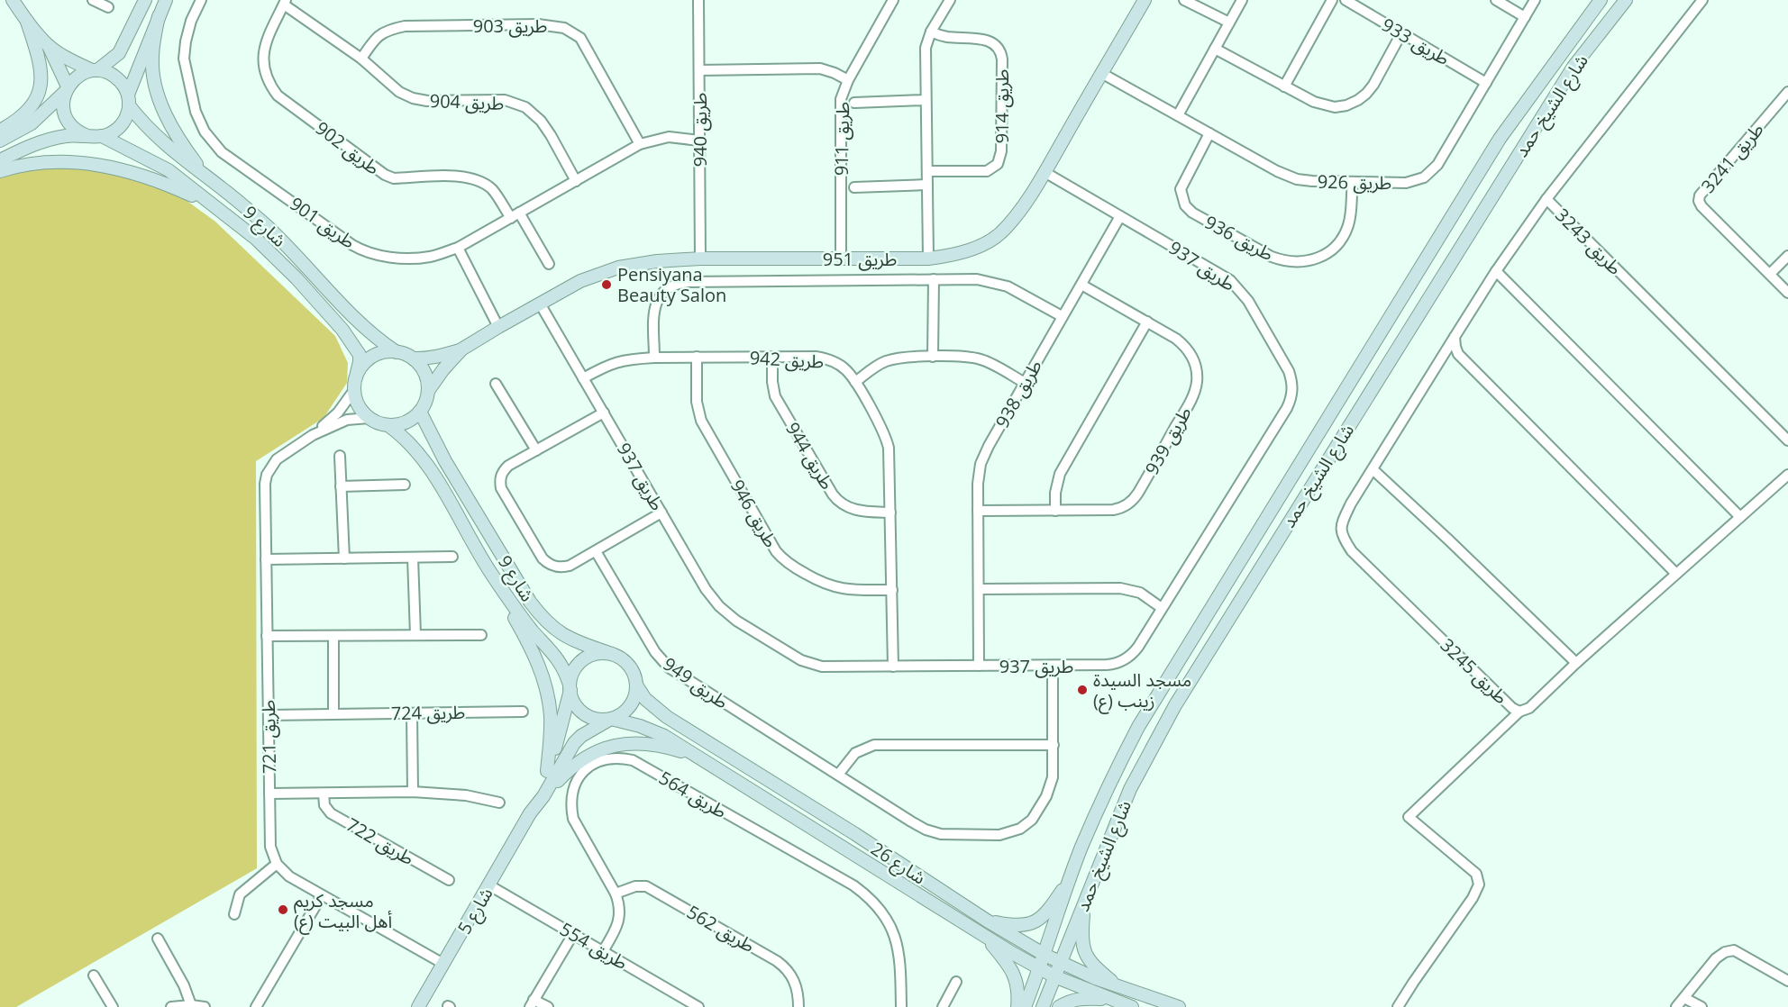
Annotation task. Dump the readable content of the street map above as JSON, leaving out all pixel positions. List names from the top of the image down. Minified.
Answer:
{"streets":{"main road":["شارع الشيخ حمد","شارع 9","طريق 951","شارع 26","شارع 5"],"street":["طريق 903","طريق 933","طريق 904","طريق 914","طريق 940","طريق 911","طريق 902","طريق 3241","طريق 926","طريق 901","طريق 936","طريق 3243","طريق 937","طريق 942","طريق 938","طريق 939","طريق 944","طريق 946","طريق 3245","طريق 949","طريق 724","طريق 721","طريق 564","طريق 722","طريق 562","طريق 554"]},"crossings":[["طريق 903","طريق 904"],["طريق 903","طريق 901"],["طريق 933","طريق 926"],["طريق 904","طريق 902"],["طريق 904","طريق 901"],["شارع الشيخ حمد","شارع 26"],["طريق 940","طريق 901"],["طريق 940","طريق 951"],["طريق 911","طريق 951"],["طريق 902","طريق 901"],["طريق 926","طريق 936"],["طريق 926","طريق 951"],["شارع 9","طريق 951"],["شارع 9","طريق 721"],["شارع 9","شارع 26"],["شارع 9","شارع 5"],["طريق 3243","طريق 3245"],["طريق 951","طريق 937"],["طريق 951","طريق 721"],["طريق 937","طريق 942"],["طريق 937","طريق 938"],["طريق 937","طريق 949"],["طريق 942","طريق 944"],["طريق 942","طريق 946"],["طريق 938","طريق 939"],["طريق 724","طريق 721"],["طريق 721","طريق 722"],["طريق 564","طريق 562"],["طريق 564","طريق 554"],["شارع 26","شارع 5"],["شارع 5","طريق 554"]],"places":["Pensiyana Beauty Salon","مسجد السيدة زينب (ع)","مسجد كريم أهل البيت (ع)"]}
